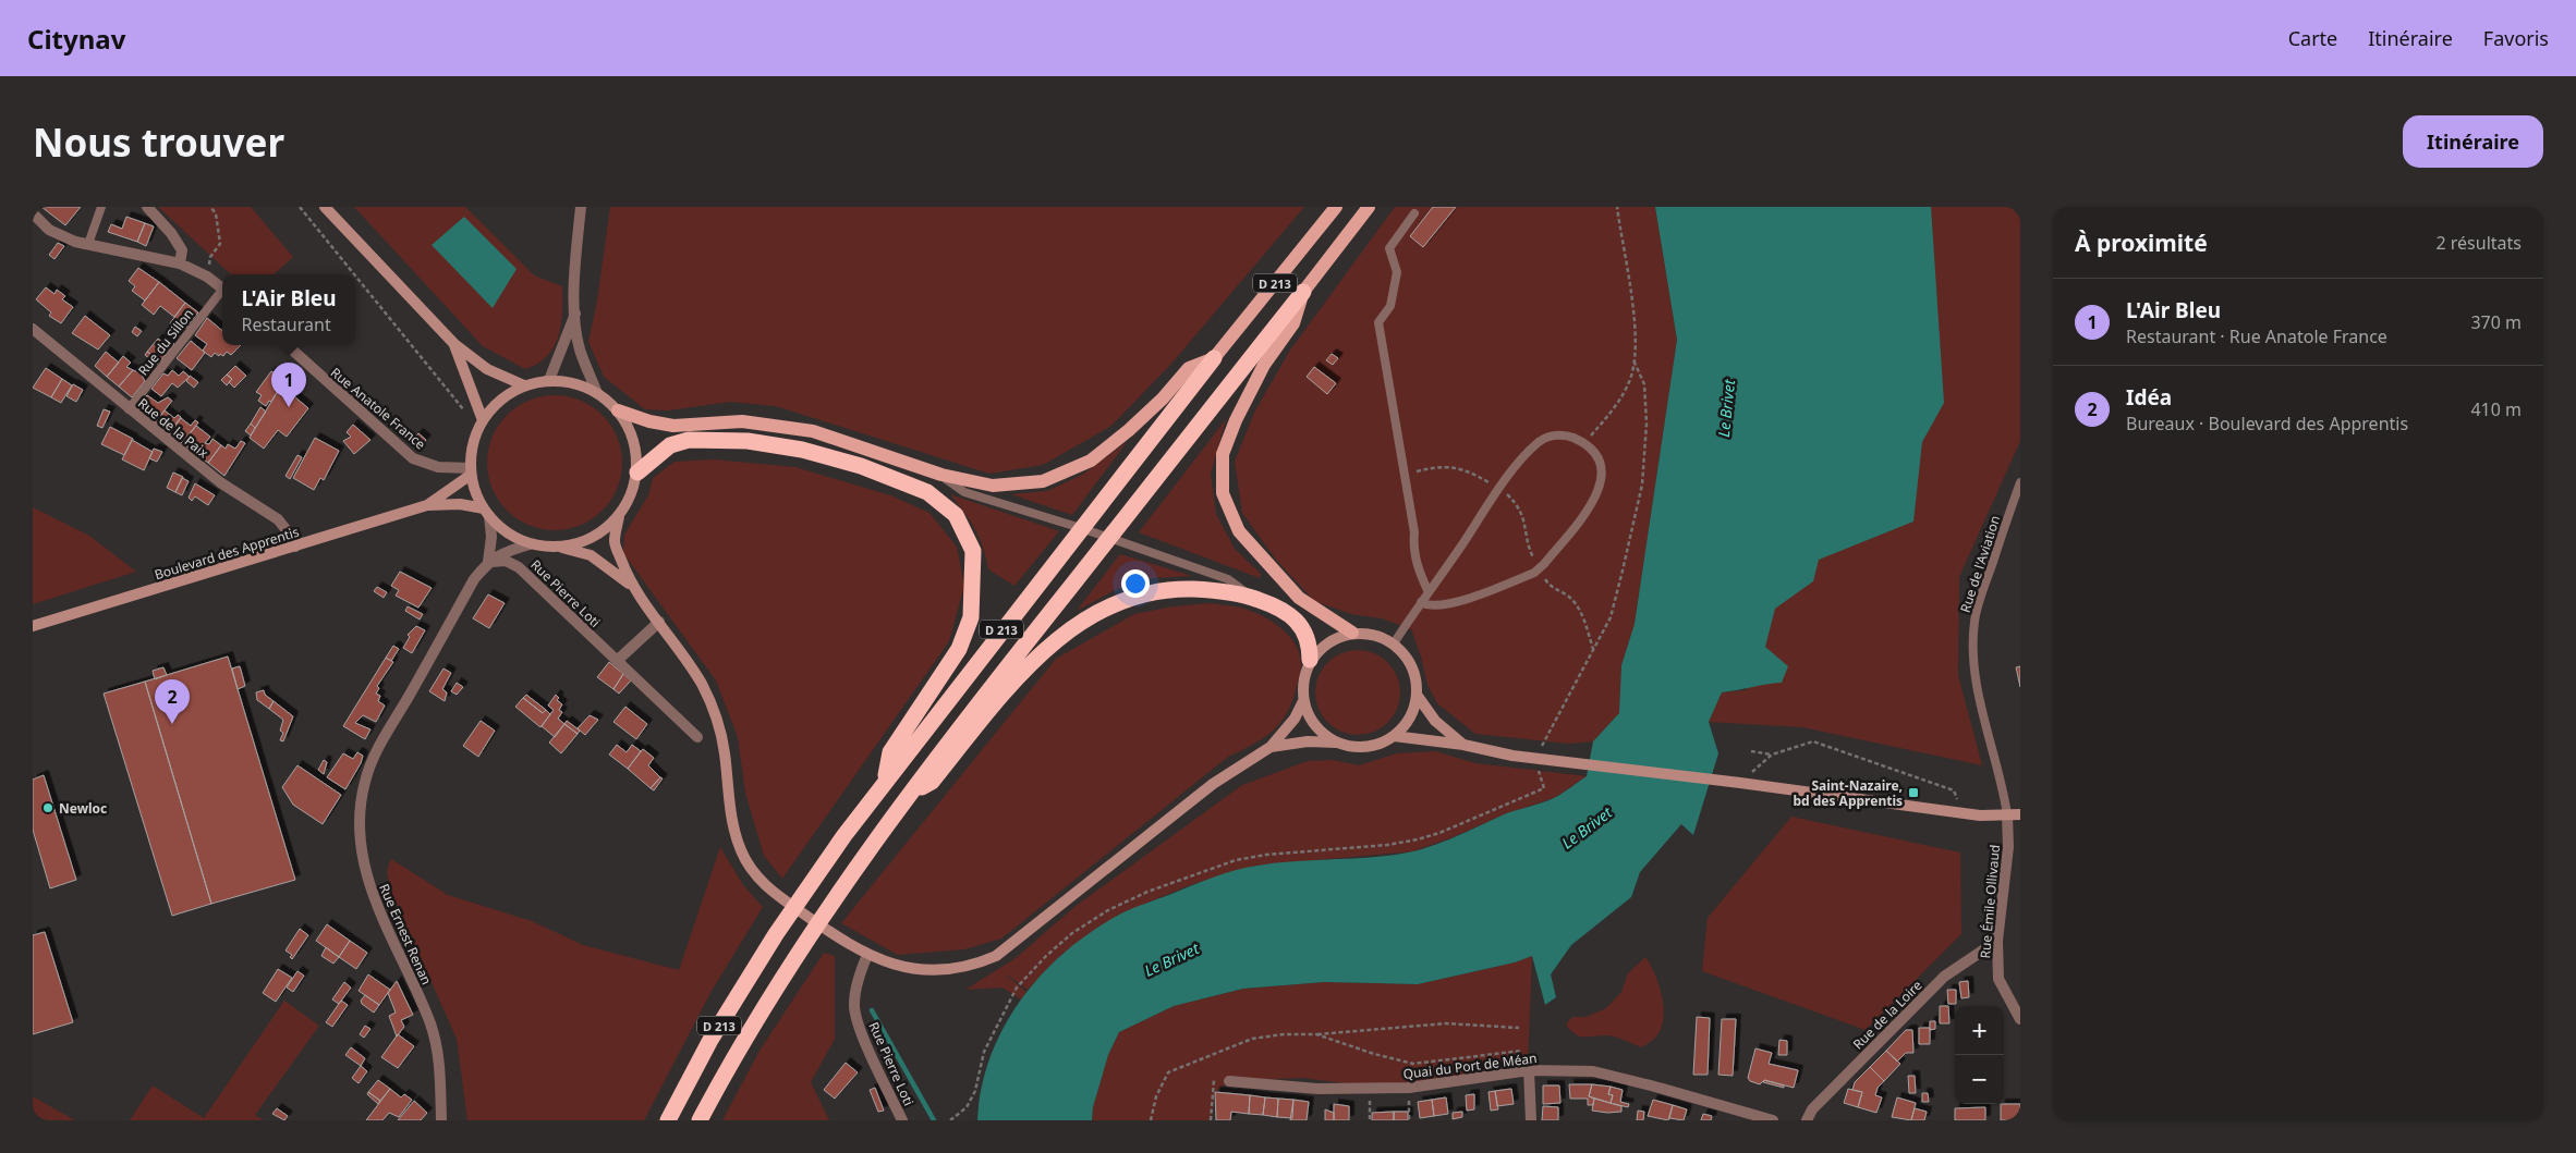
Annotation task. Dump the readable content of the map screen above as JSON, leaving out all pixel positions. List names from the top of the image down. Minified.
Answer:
{"streets":{"highway":["D 213"],"main road":["Boulevard des Apprentis"],"street":["Rue Anatole France","Rue de la Paix","Rue Pierre Loti","Rue Émile Ollivaud","Rue Ernest Renan","Rue de la Loire","Quai du Port de Méan"],"lane":["Rue du Sillon","Rue de l'Aviation"]},"crossings":[["Rue du Sillon","Rue de la Paix"],["Rue Anatole France","Boulevard des Apprentis"],["Rue Anatole France","Rue Ernest Renan"],["Rue de la Paix","Boulevard des Apprentis"],["Boulevard des Apprentis","Rue Ernest Renan"],["Rue de l'Aviation","Rue Émile Ollivaud"],["Rue Pierre Loti","Rue Ernest Renan"],["Rue Émile Ollivaud","Rue de la Loire"]],"water":["Le Brivet"],"places":{"transit":["Saint-Nazaire, bd des Apprentis"],"other":["Newloc"]},"page":{"header":"Citynav","nav":["Carte","Itinéraire","Favoris"],"buttons":"Itinéraire","title":"Nous trouver","heading":["À proximité","2 résultats"],"popup":["L'Air Bleu","Restaurant"],"list":[{"mark":"1","name":"L'Air Bleu","note":"Restaurant · Rue Anatole France","value":"370 m"},{"mark":"2","name":"Idéa","note":"Bureaux · Boulevard des Apprentis","value":"410 m"}],"pins":["1","2"],"map_buttons":["+","−"]}}
